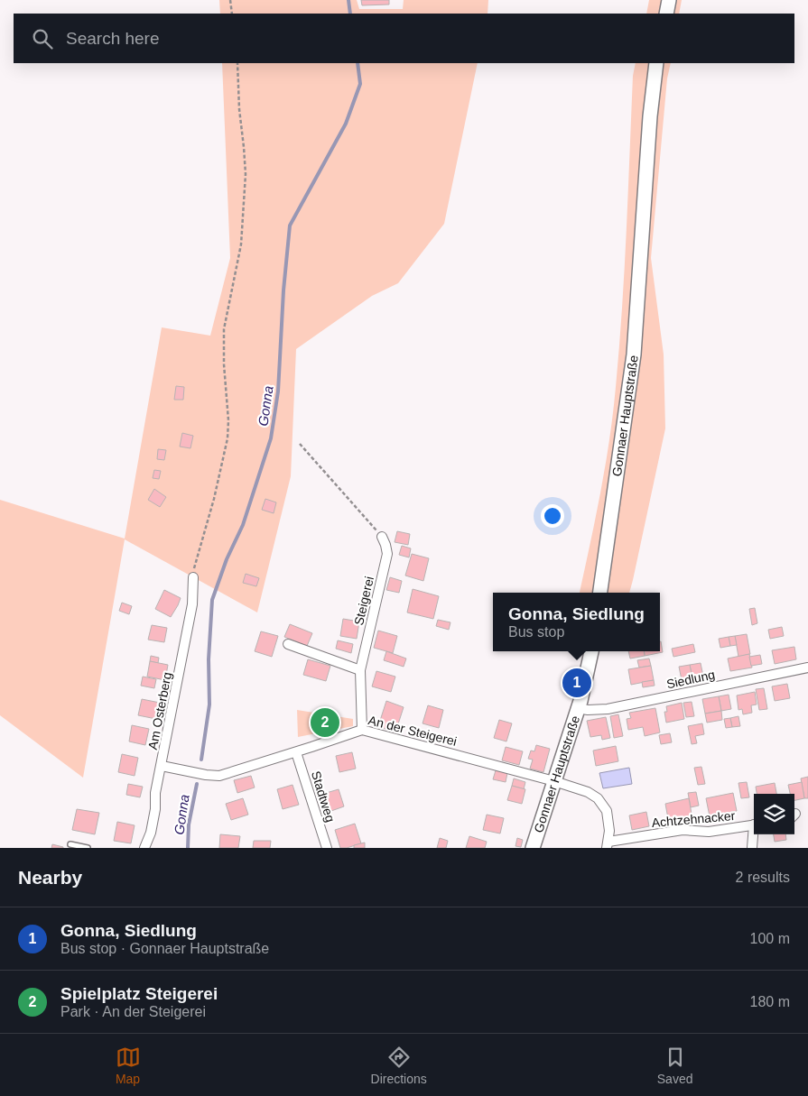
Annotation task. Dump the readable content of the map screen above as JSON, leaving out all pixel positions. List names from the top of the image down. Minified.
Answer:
{"streets":{"main road":["Gonnaer Hauptstraße"],"street":["Steigerei","Siedlung","Am Osterberg","An der Steigerei","Stadtweg","Achtzehnacker"]},"crossings":[["Gonnaer Hauptstraße","Siedlung"],["Gonnaer Hauptstraße","An der Steigerei"],["Gonnaer Hauptstraße","Achtzehnacker"],["Steigerei","An der Steigerei"],["Am Osterberg","An der Steigerei"],["An der Steigerei","Stadtweg"],["An der Steigerei","Achtzehnacker"]],"water":["Gonna"],"page":{"search":"Search here","popup":["Gonna, Siedlung","Bus stop"],"pins":["1","2"],"heading":["Nearby","2 results"],"list":[{"mark":"1","name":"Gonna, Siedlung","note":"Bus stop · Gonnaer Hauptstraße","value":"100 m"},{"mark":"2","name":"Spielplatz Steigerei","note":"Park · An der Steigerei","value":"180 m"}],"nav":["Map","Directions","Saved"]}}
